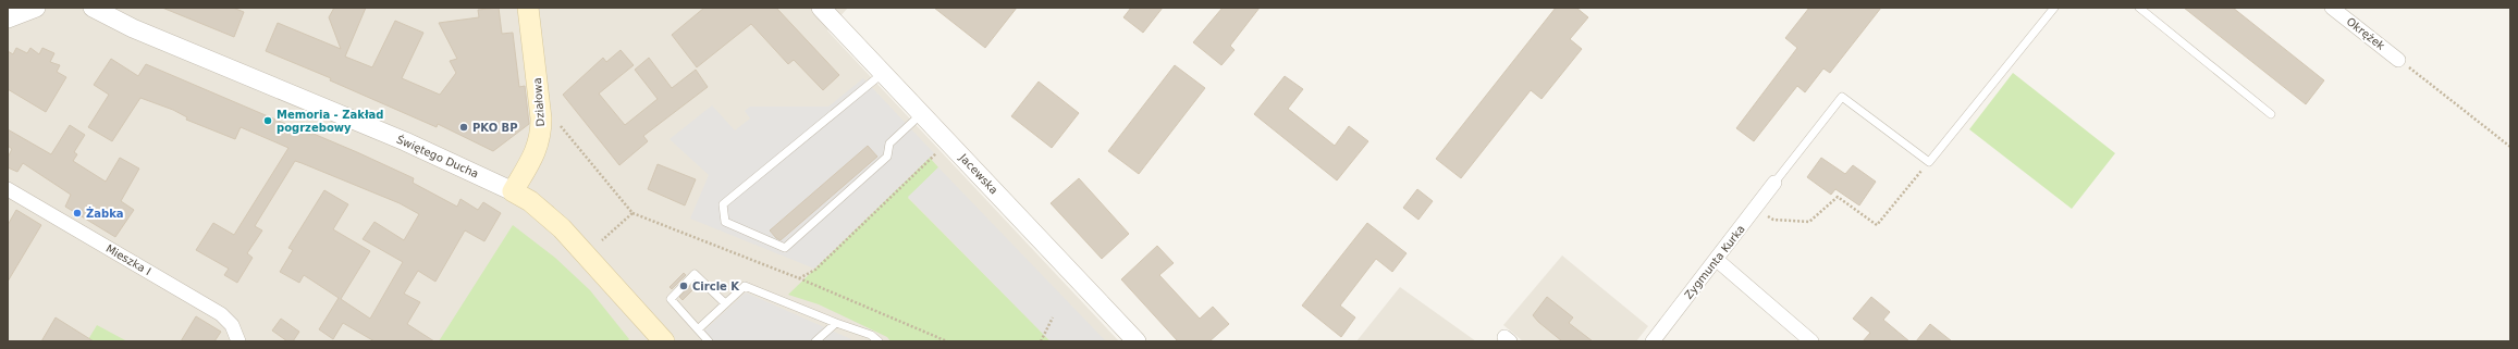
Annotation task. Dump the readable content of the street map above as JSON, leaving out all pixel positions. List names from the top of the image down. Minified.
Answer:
{"streets":{"main road":["Działowa","Świętego Ducha"],"street":["Okrężek","Jacewska","Mieszka I","Zygmunta Kurka"]},"crossings":[["Działowa","Świętego Ducha"]],"places":["Memoria - Zakład pogrzebowy","PKO BP","Żabka","Circle K"]}
